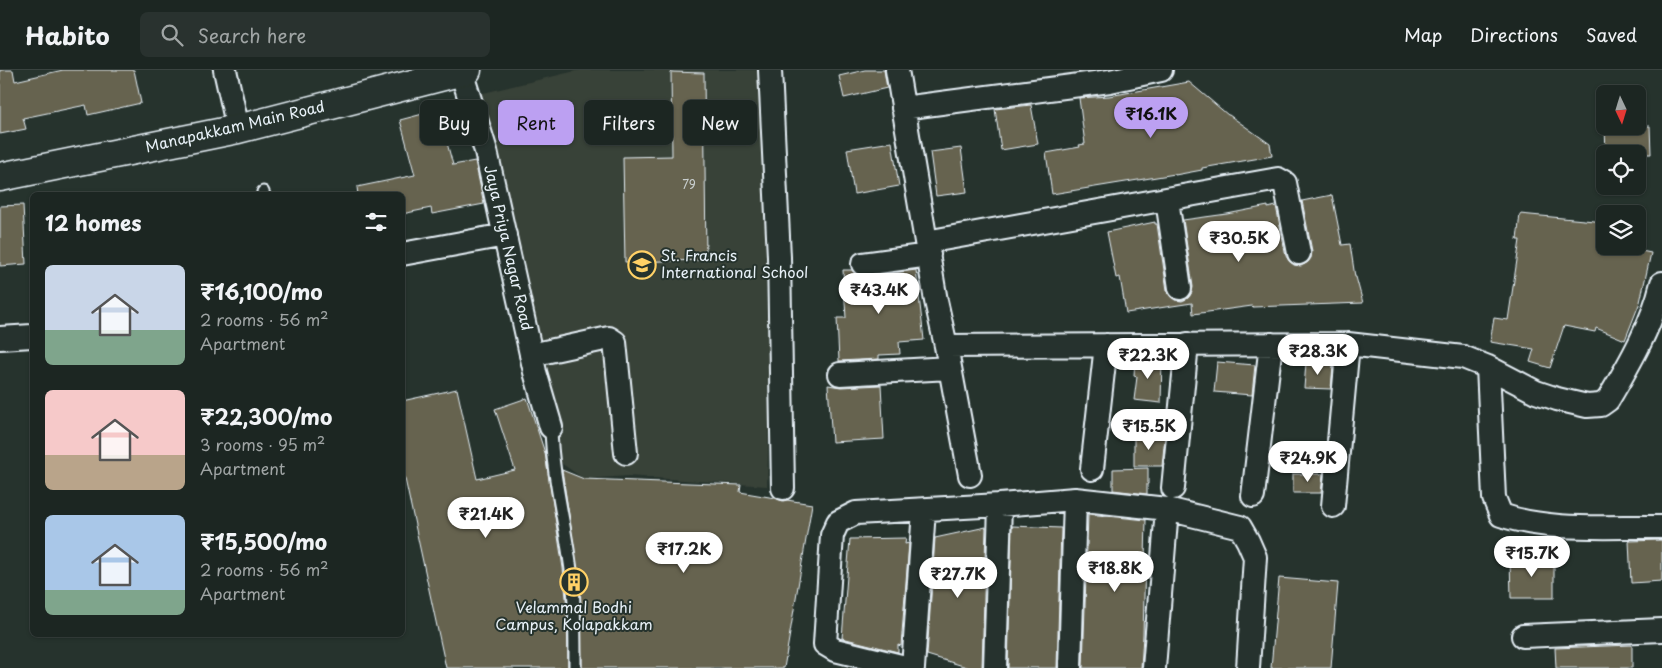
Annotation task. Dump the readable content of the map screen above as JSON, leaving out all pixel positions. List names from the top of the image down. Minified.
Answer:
{"streets":{"main road":["Manapakkam Main Road"],"street":["Jaya Priya Nagar Road"]},"crossings":[["Manapakkam Main Road","Jaya Priya Nagar Road"]],"places":{"school or university":["St. Francis International School"],"building":["Velammal Bodhi Campus, Kolapakkam"]},"house_numbers":["79"],"north":"bottom","page":{"header":"Habito","search":"Search here","nav":["Map","Directions","Saved"],"price":["₹16.1K","₹30.5K","₹43.4K","₹28.3K","₹22.3K","₹15.5K","₹24.9K","₹21.4K","₹17.2K","₹15.7K","₹18.8K","₹27.7K"],"chip":["Buy","Rent","Filters","New"],"heading":"12 homes","list":[{"name":"₹16,100/mo","note":"2 rooms · 56 m² · Apartment"},{"name":"₹22,300/mo","note":"3 rooms · 95 m² · Apartment"},{"name":"₹15,500/mo","note":"2 rooms · 56 m² · Apartment"}]}}
